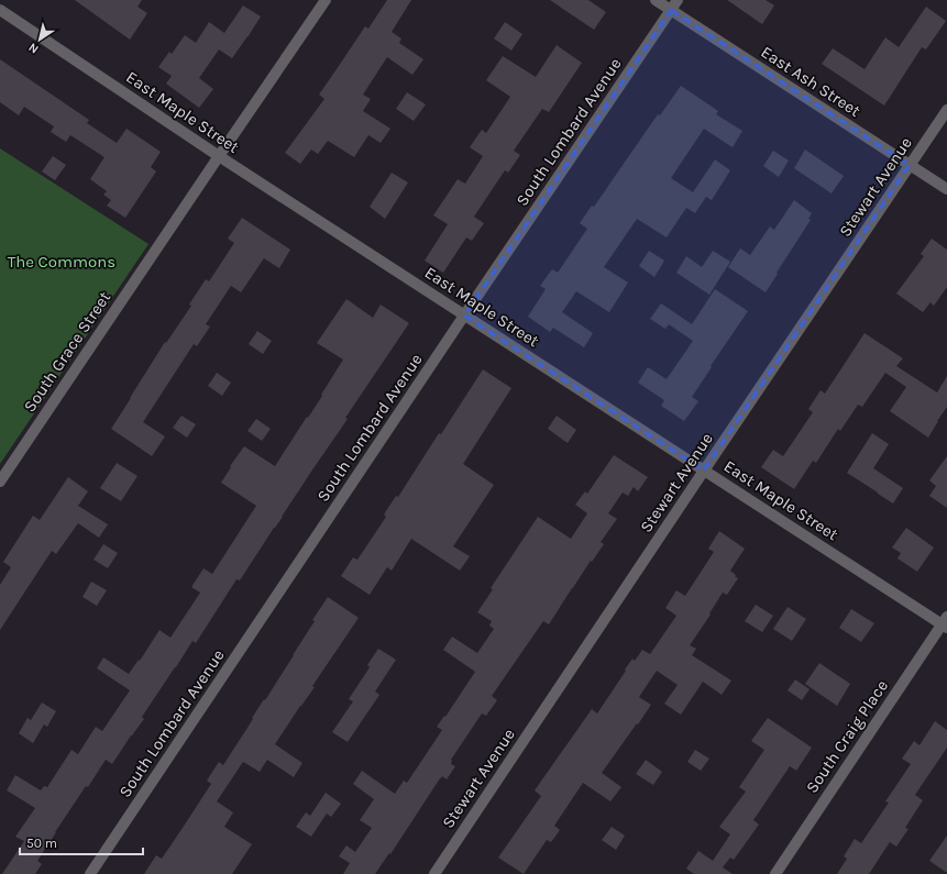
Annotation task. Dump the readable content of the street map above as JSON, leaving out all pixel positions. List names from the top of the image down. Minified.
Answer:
{"streets":{"street":["East Ash Street","East Maple Street","South Lombard Avenue","Stewart Avenue","South Grace Street","South Craig Place"]},"crossings":[["East Ash Street","South Lombard Avenue"],["East Ash Street","Stewart Avenue"],["East Maple Street","South Lombard Avenue"],["East Maple Street","Stewart Avenue"],["East Maple Street","South Grace Street"],["East Maple Street","South Craig Place"]],"parks":["The Commons"],"scale_bar":"50 m","north":"bottom left"}
